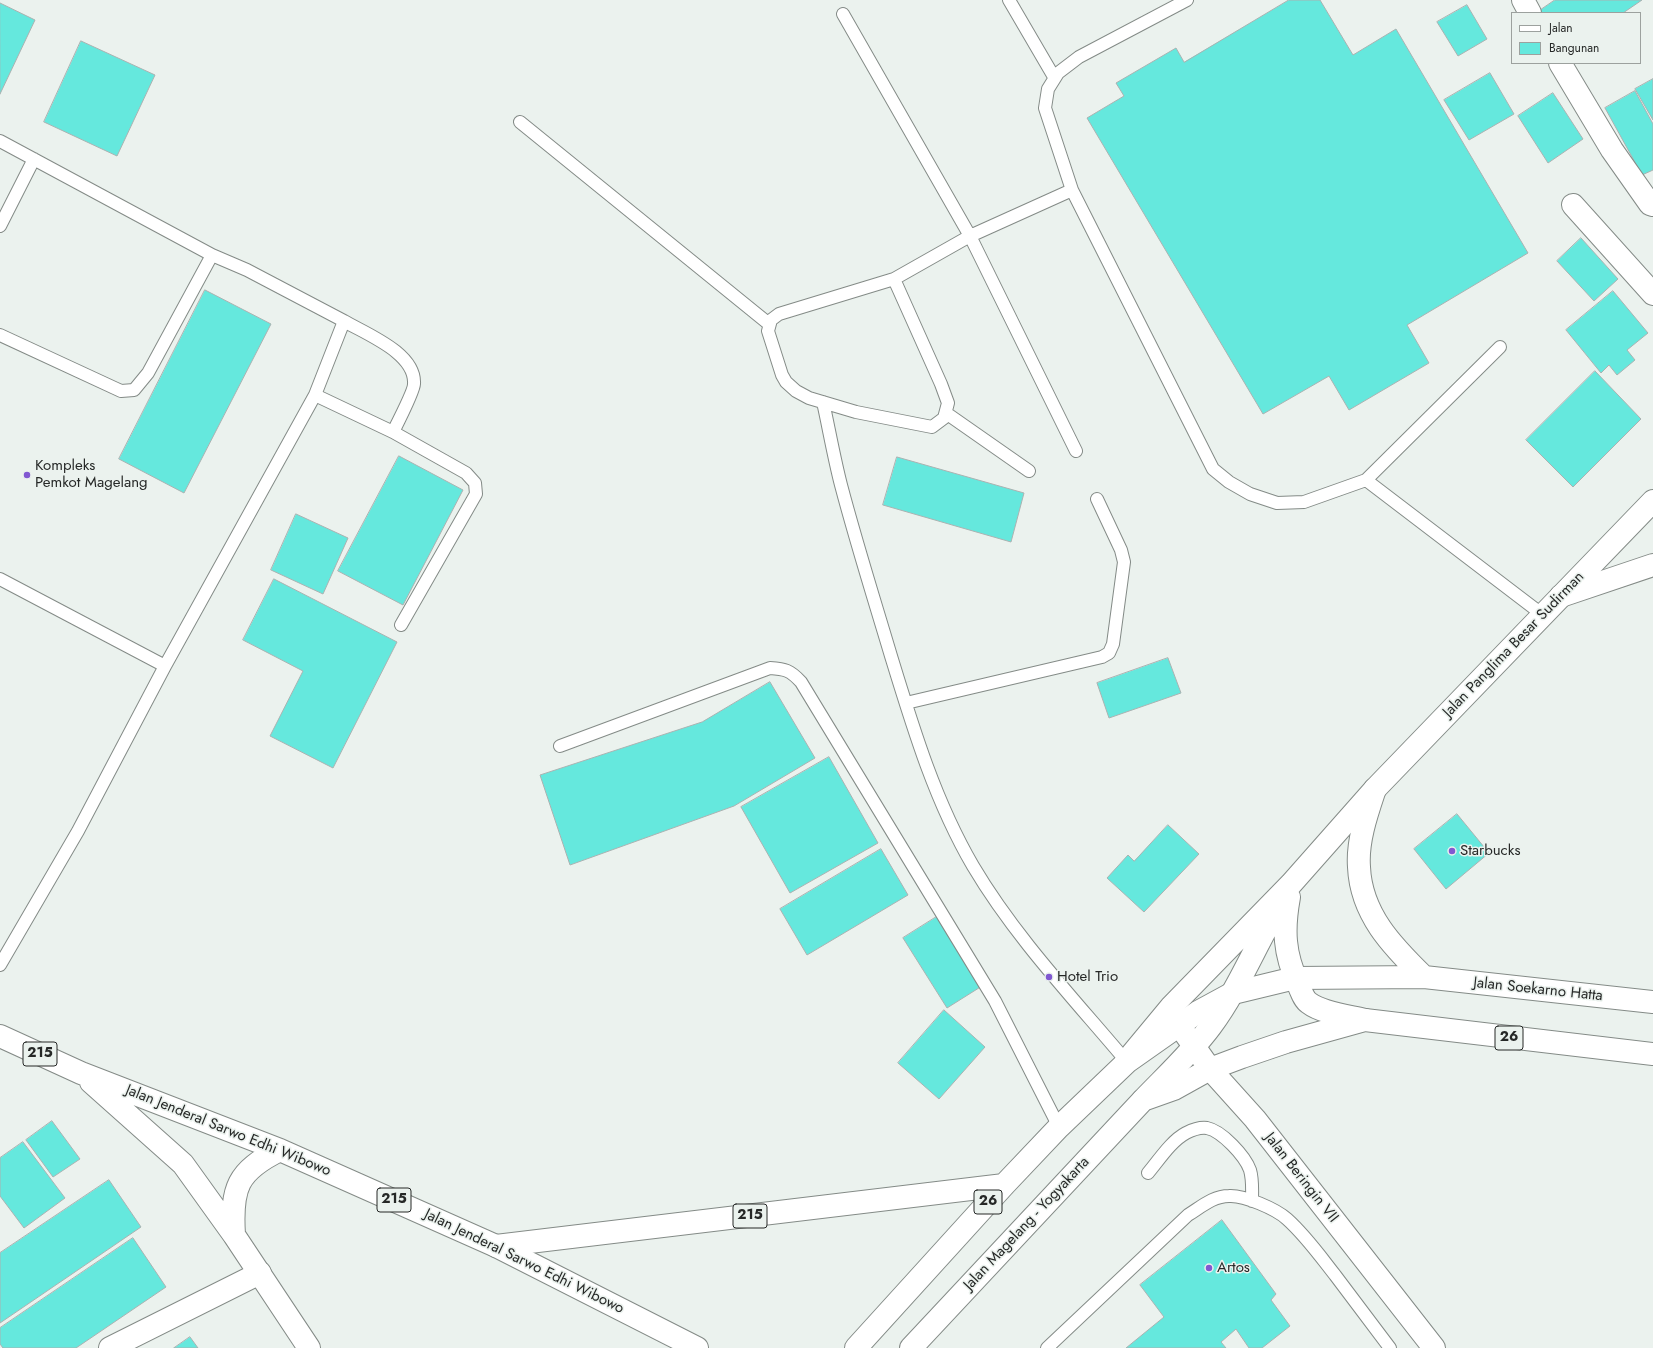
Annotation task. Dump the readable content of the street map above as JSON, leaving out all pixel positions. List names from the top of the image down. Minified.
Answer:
{"streets":{"main road":["Jalan Panglima Besar Sudirman","Jalan Soekarno Hatta","26","215","Jalan Jenderal Sarwo Edhi Wibowo","Jalan Beringin VII","Jalan Magelang - Yogyakarta"]},"crossings":[["Jalan Panglima Besar Sudirman","Jalan Magelang - Yogyakarta"],["Jalan Soekarno Hatta","26"],["26","215"],["26","Jalan Beringin VII"],["26","Jalan Magelang - Yogyakarta"],["215","Jalan Jenderal Sarwo Edhi Wibowo"],["Jalan Beringin VII","Jalan Magelang - Yogyakarta"]],"places":["Kompleks Pemkot Magelang","Starbucks","Hotel Trio","Artos"],"legend":["Jalan","Bangunan"]}
